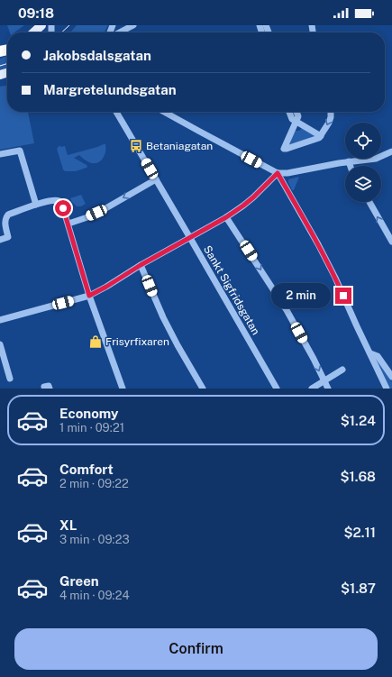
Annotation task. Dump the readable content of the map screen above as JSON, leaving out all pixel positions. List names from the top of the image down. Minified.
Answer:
{"streets":{"street":["Sankt Sigfridsgatan"]},"places":{"bus stop":["Betaniagatan"],"shop":["Frisyrfixaren"]},"page":{"status":"09:18","banner":["Jakobsdalsgatan","Margretelundsgatan"],"bubble":"2 min","list":[{"name":"Economy","note":"1 min · 09:21","value":"$1.24"},{"name":"Comfort","note":"2 min · 09:22","value":"$1.68"},{"name":"XL","note":"3 min · 09:23","value":"$2.11"},{"name":"Green","note":"4 min · 09:24","value":"$1.87"}],"buttons":"Confirm"}}
